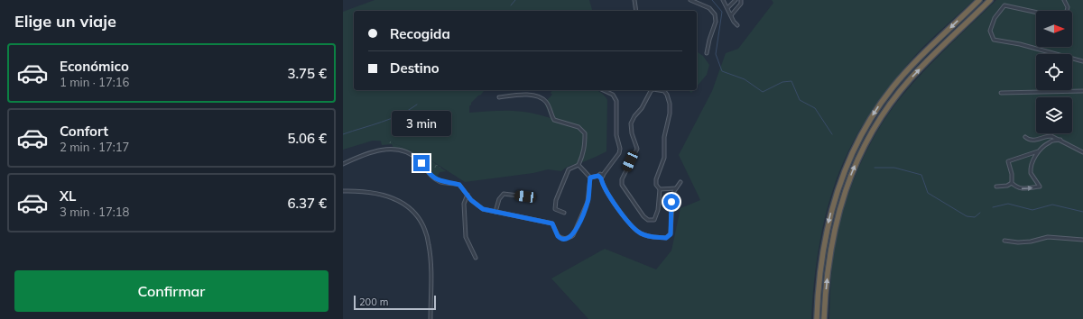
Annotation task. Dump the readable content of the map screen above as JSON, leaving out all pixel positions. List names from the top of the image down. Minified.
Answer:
{"scale_bar":"200 m","north":"right","page":{"heading":"Elige un viaje","banner":["Recogida","Destino"],"list":[{"name":"Económico","note":"1 min · 17:16","value":"3.75 €"},{"name":"Confort","note":"2 min · 17:17","value":"5.06 €"},{"name":"XL","note":"3 min · 17:18","value":"6.37 €"}],"bubble":"3 min","buttons":"Confirmar","scale":"200 m"}}
